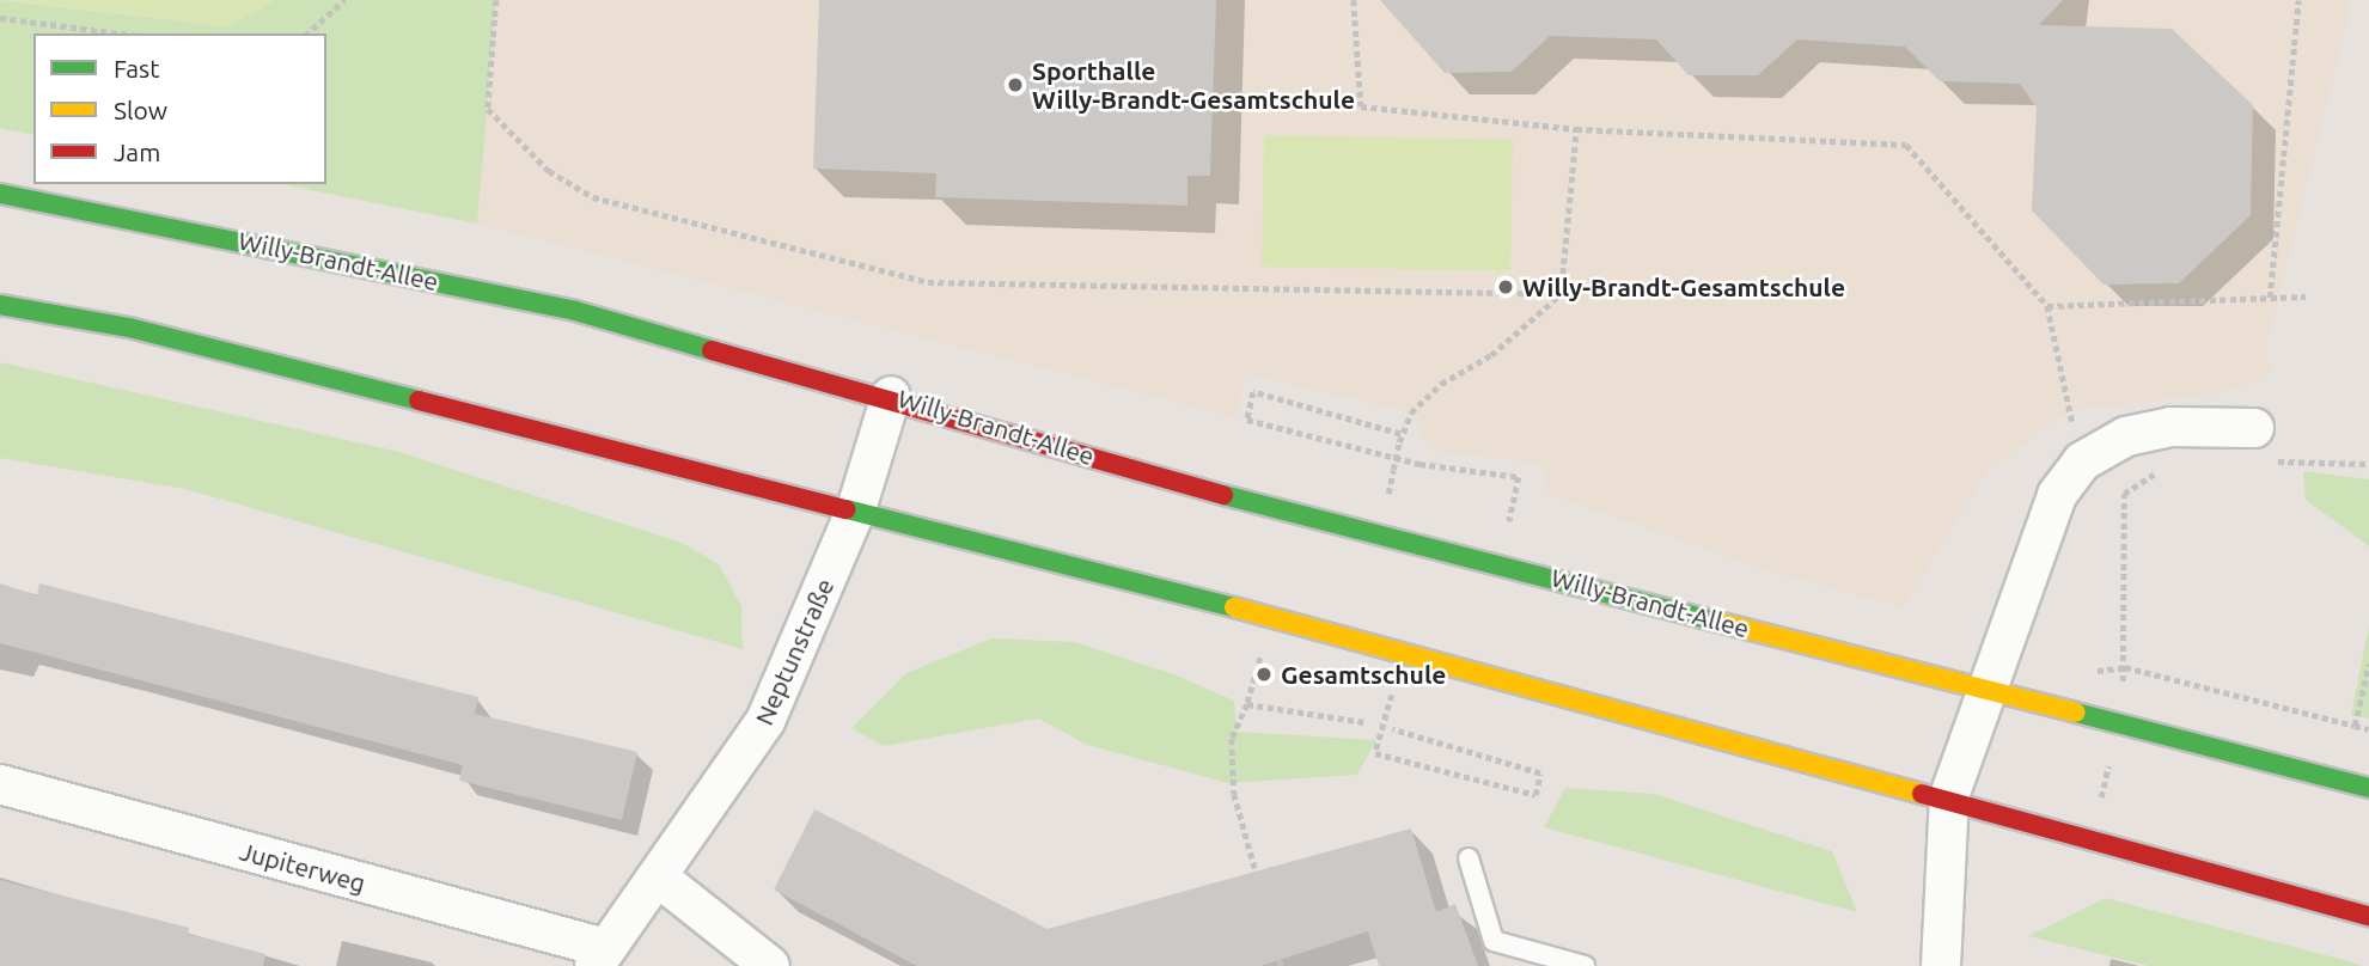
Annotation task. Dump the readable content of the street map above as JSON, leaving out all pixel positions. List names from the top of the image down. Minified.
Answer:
{"streets":{"main road":["Willy-Brandt-Allee"],"street":["Neptunstraße","Jupiterweg"]},"crossings":[["Willy-Brandt-Allee","Neptunstraße"],["Neptunstraße","Jupiterweg"]],"places":["Sporthalle Willy-Brandt-Gesamtschule","Willy-Brandt-Gesamtschule","Gesamtschule"],"legend":["Fast","Slow","Jam"]}
